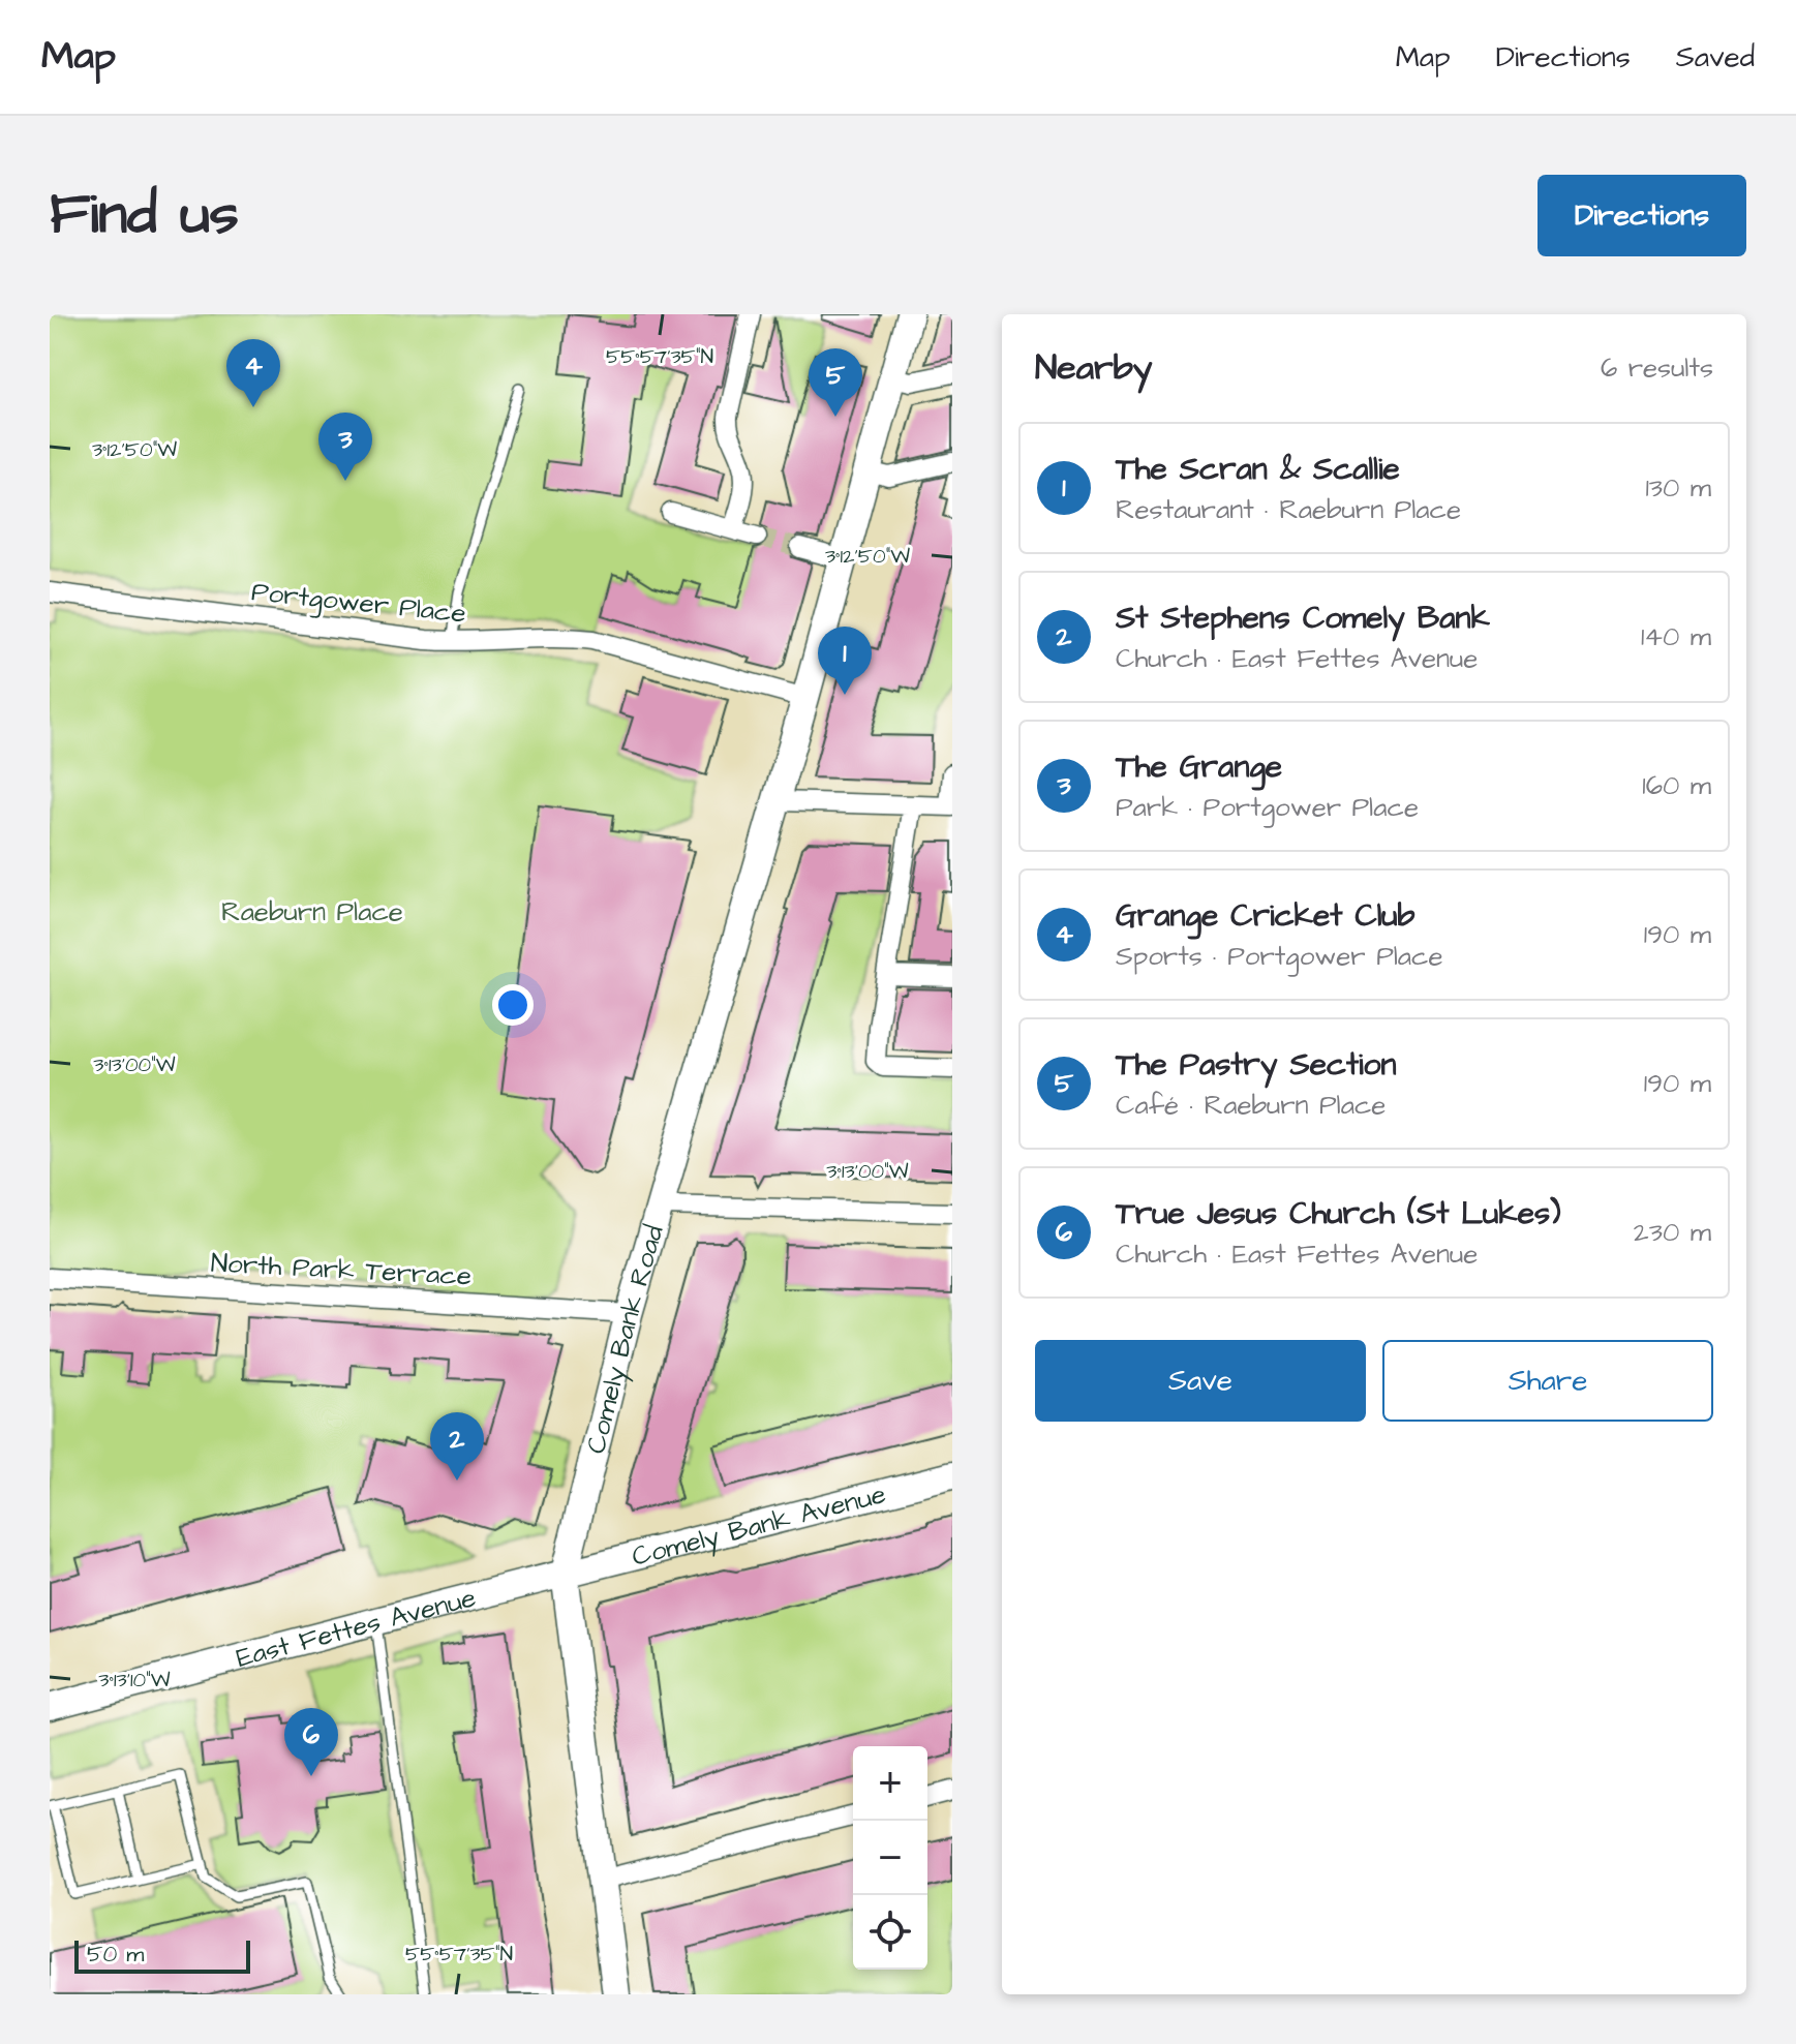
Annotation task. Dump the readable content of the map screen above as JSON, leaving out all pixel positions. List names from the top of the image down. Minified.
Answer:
{"streets":{"main road":["Comely Bank Road","Comely Bank Avenue","East Fettes Avenue"],"street":["Portgower Place","North Park Terrace"]},"crossings":[["Portgower Place","Comely Bank Road"],["North Park Terrace","Comely Bank Road"],["Comely Bank Road","Comely Bank Avenue"],["Comely Bank Road","East Fettes Avenue"],["Comely Bank Avenue","East Fettes Avenue"]],"parks":["Raeburn Place"],"scale_bar":"50 m","page":{"header":"Map","nav":["Map","Directions","Saved"],"title":"Find us","buttons":["Directions",["Save","Share"]],"heading":["Nearby","6 results"],"pins":["4","5","3","1","2","6"],"list":[{"mark":"1","name":"The Scran & Scallie","note":"Restaurant · Raeburn Place","value":"130 m"},{"mark":"2","name":"St Stephens Comely Bank","note":"Church · East Fettes Avenue","value":"140 m"},{"mark":"3","name":"The Grange","note":"Park · Portgower Place","value":"160 m"},{"mark":"4","name":"Grange Cricket Club","note":"Sports · Portgower Place","value":"190 m"},{"mark":"5","name":"The Pastry Section","note":"Café · Raeburn Place","value":"190 m"},{"mark":"6","name":"True Jesus Church (St Lukes)","note":"Church · East Fettes Avenue","value":"230 m"}],"map_buttons":["+","−"],"scale":"50 m"},"coordinates":["55°57'35\"N","3°12'50\"W","3°13'00\"W","3°13'10\"W"]}
